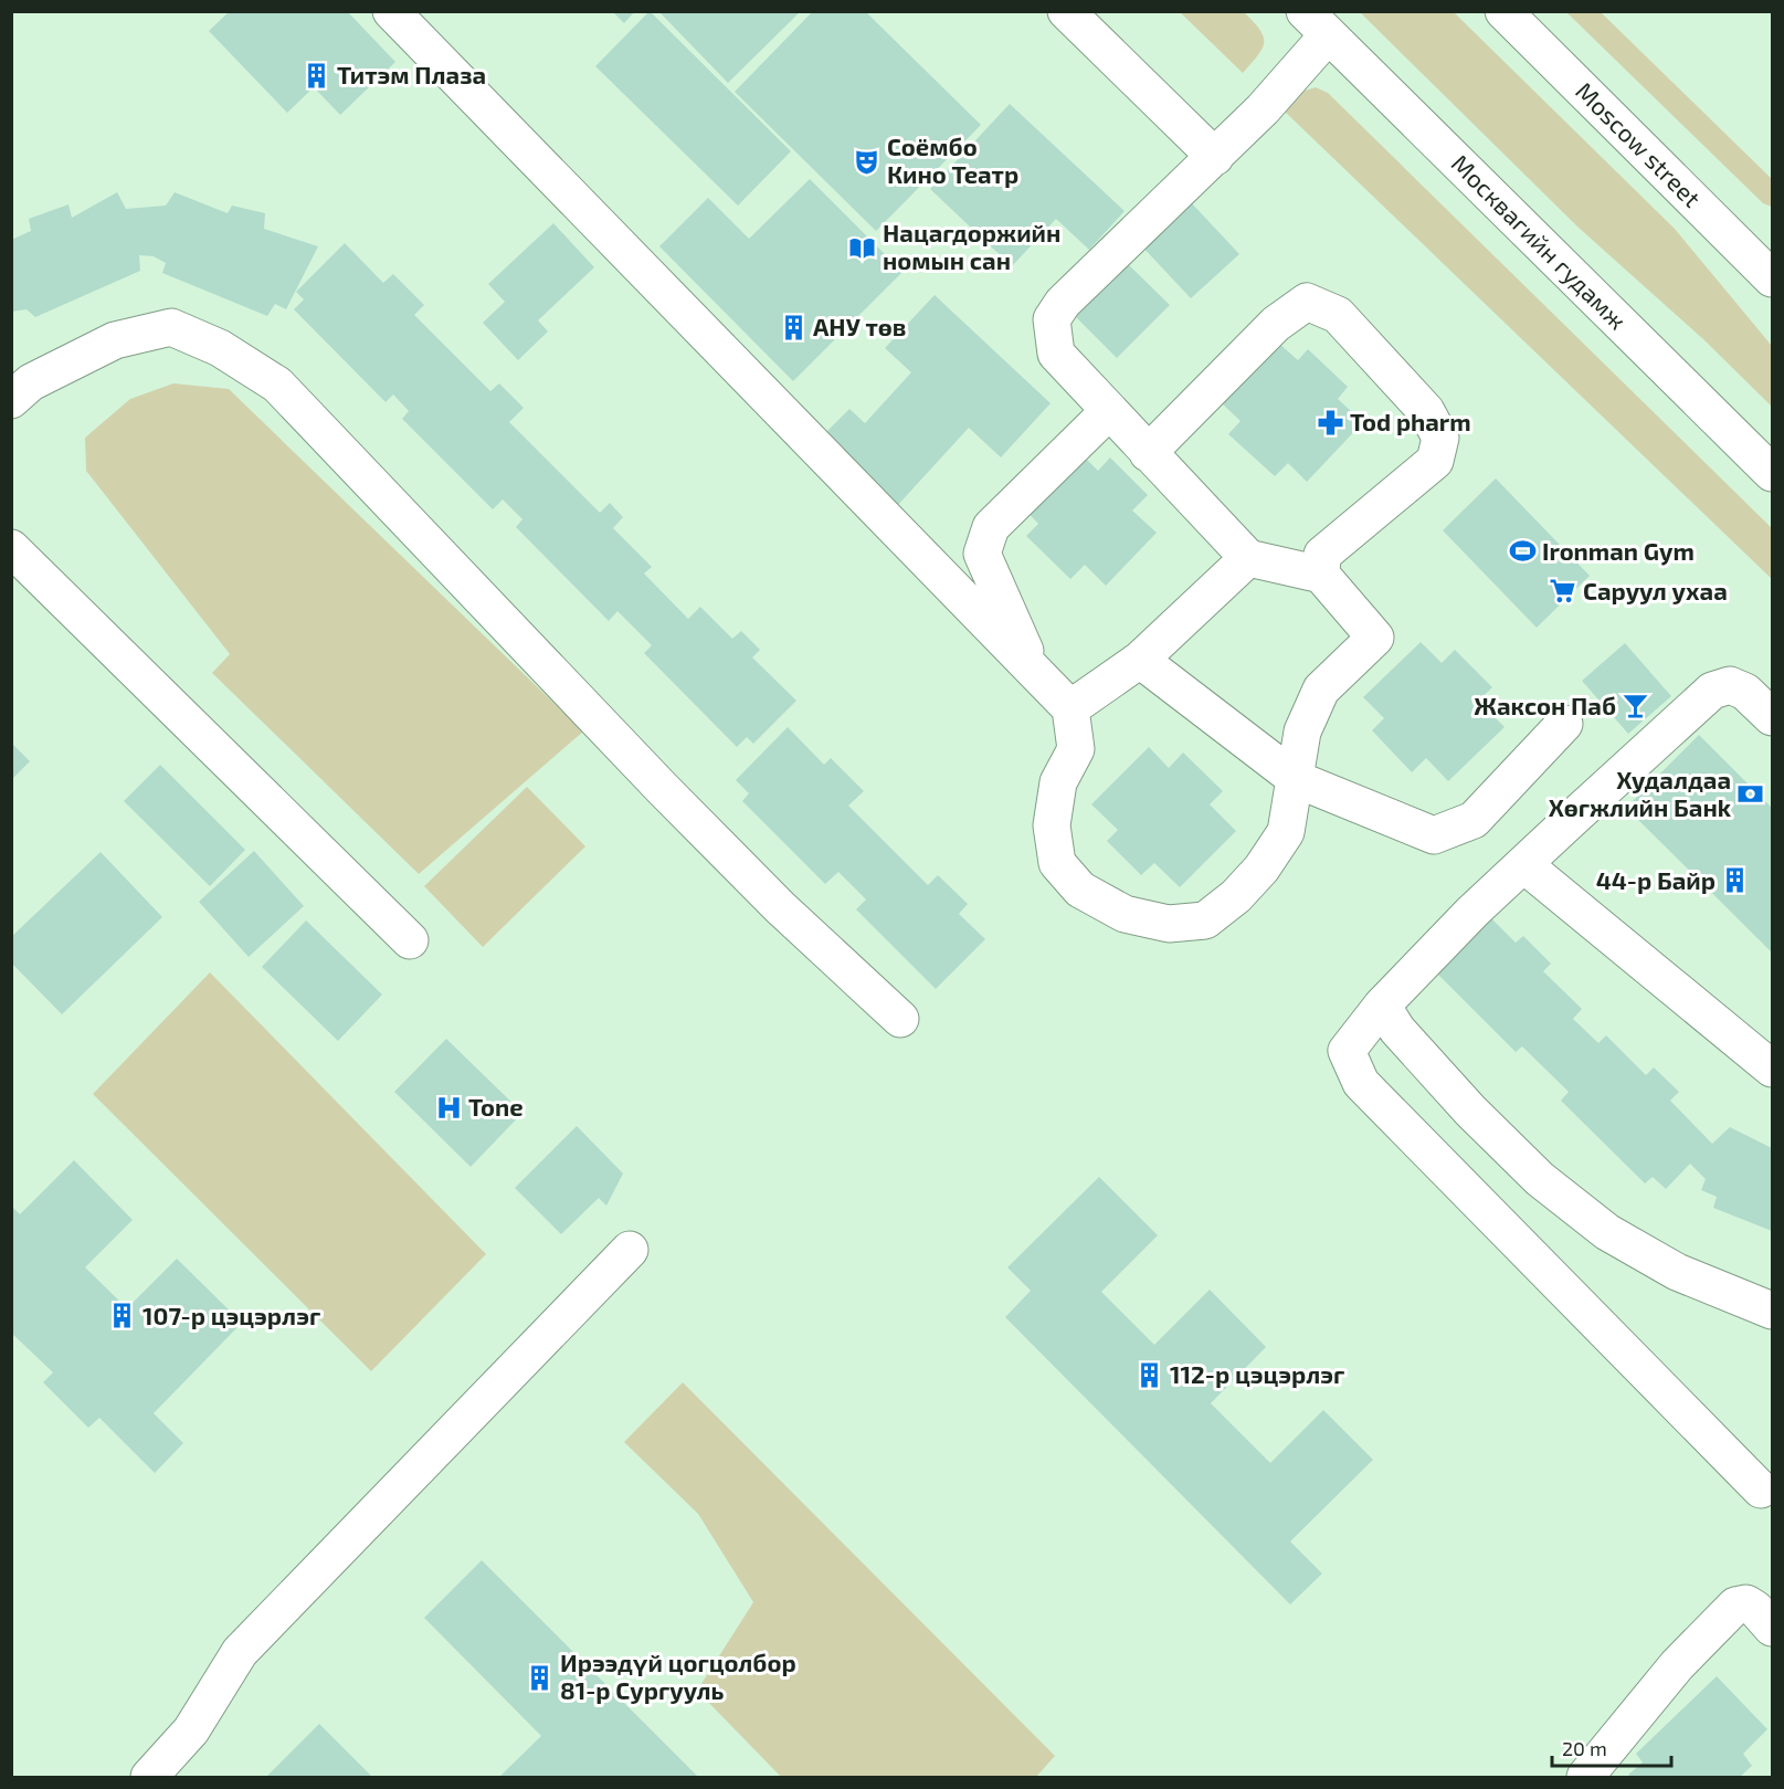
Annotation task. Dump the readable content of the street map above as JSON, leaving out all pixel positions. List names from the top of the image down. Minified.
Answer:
{"streets":{"main road":["Moscow street","Москвагийн гудамж"]},"places":{"building":["Титэм Плаза","АНУ төв","44-р Байр","107-р цэцэрлэг","112-р цэцэрлэг","Ирээдүй цогцолбор 81-р Сургууль"],"theatre":["Соёмбо Кино Театр"],"library":["Нацагдоржийн номын сан"],"pharmacy":["Tod pharm"],"sports":["Ironman Gym"],"supermarket":["Саруул ухаа"],"bar":["Жаксон Паб"],"bank":["Худалдаа Хөгжлийн Банk"],"hospital":["Tone"]},"scale_bar":"20 m"}
